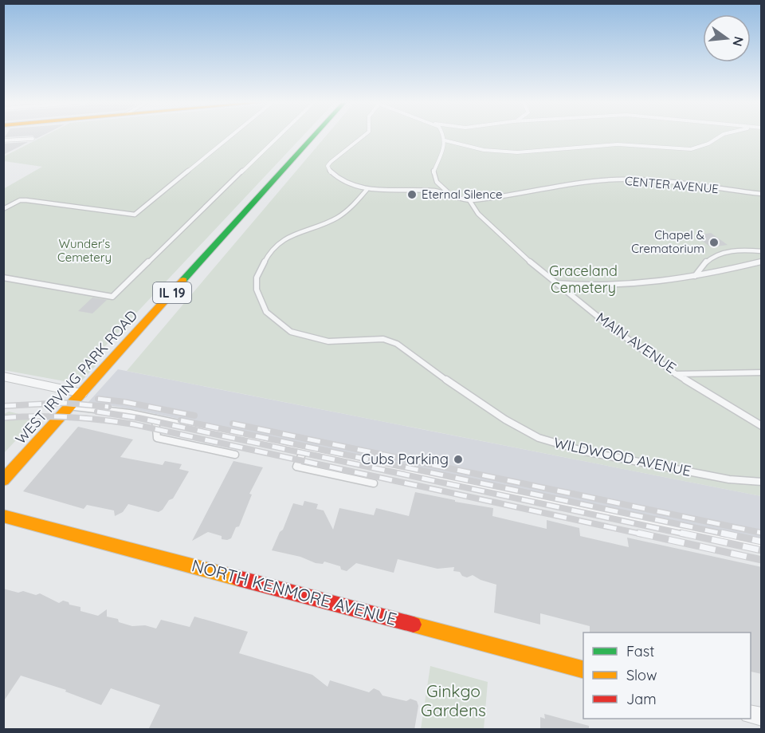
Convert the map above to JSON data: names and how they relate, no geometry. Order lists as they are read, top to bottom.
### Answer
{
  "streets": {
    "main road": ["IL 19", "WEST IRVING PARK ROAD", "NORTH KENMORE AVENUE"],
    "lane": ["CENTER AVENUE", "MAIN AVENUE", "WILDWOOD AVENUE"]
  },
  "crossings": [
    ["CENTER AVENUE", "MAIN AVENUE"]
  ],
  "parks": ["Wunder's Cemetery", "Graceland Cemetery", "Ginkgo Gardens"],
  "places": ["Eternal Silence", "Chapel & Crematorium", "Cubs Parking"],
  "legend": ["Fast", "Slow", "Jam"],
  "north": "right"
}
